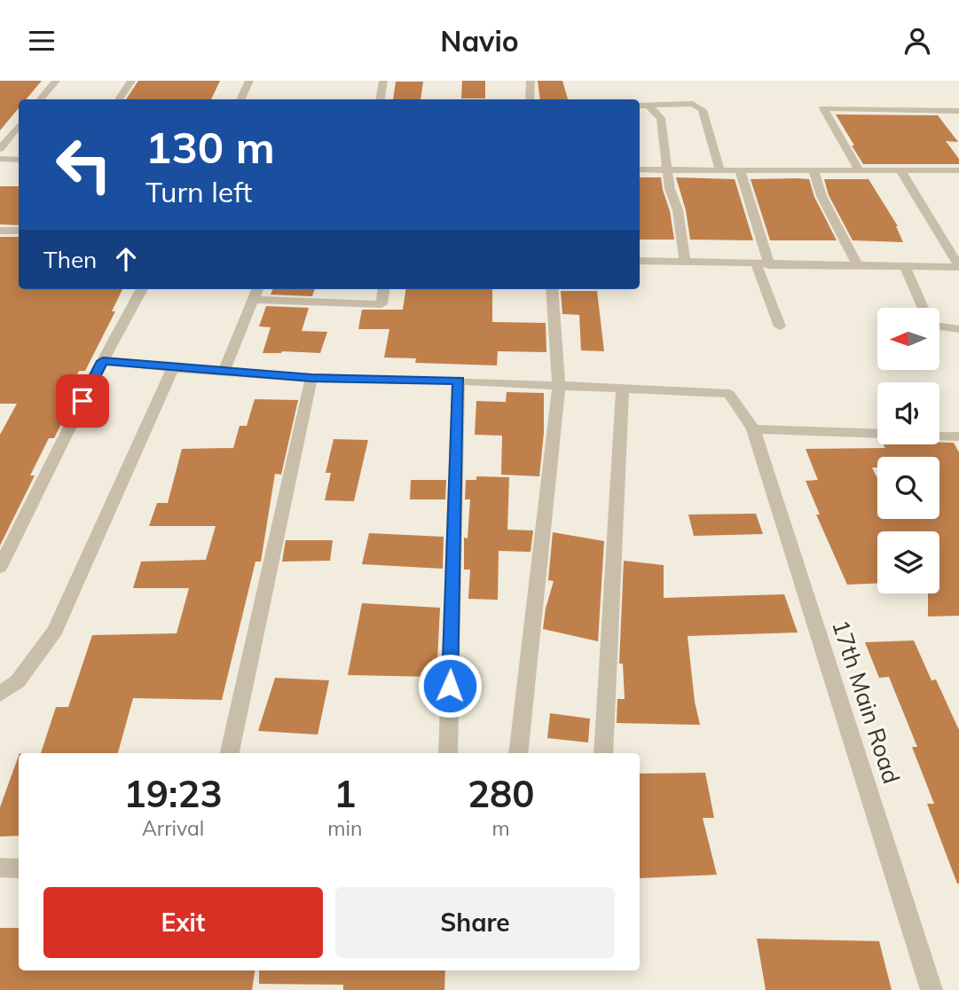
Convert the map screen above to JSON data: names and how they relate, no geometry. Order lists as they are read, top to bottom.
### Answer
{
  "streets": {
    "street": ["17th Main Road"]
  },
  "north": "left",
  "page": {
    "header": "Navio",
    "turn": ["130 m", "Turn left"],
    "then": "Then",
    "eta": [
      "19:23",
      "Arrival",
      "1",
      "min",
      "280",
      "m"
    ],
    "buttons": ["Exit", "Share"]
  }
}
